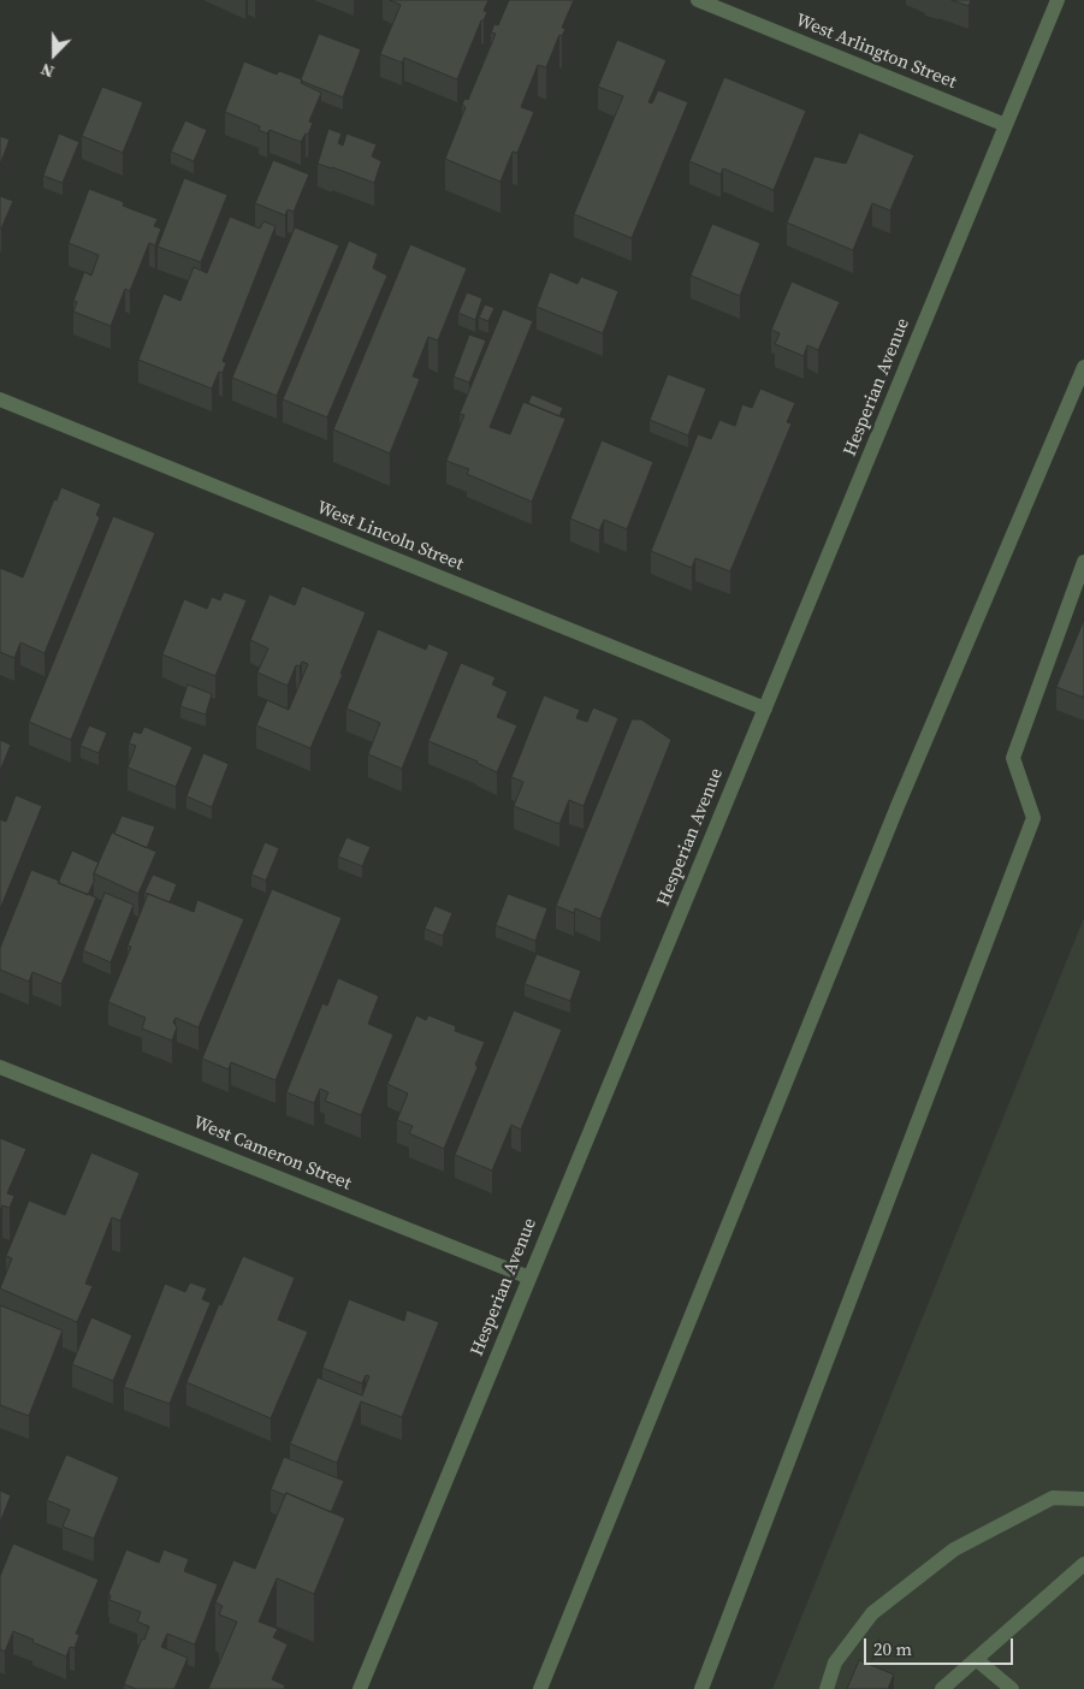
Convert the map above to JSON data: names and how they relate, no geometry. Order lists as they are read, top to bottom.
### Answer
{
  "streets": {
    "street": [
      "West Arlington Street",
      "Hesperian Avenue",
      "West Lincoln Street",
      "West Cameron Street"
    ]
  },
  "crossings": [
    ["West Arlington Street", "Hesperian Avenue"],
    ["Hesperian Avenue", "West Lincoln Street"],
    ["Hesperian Avenue", "West Cameron Street"]
  ],
  "scale_bar": "20 m",
  "north": "bottom"
}
